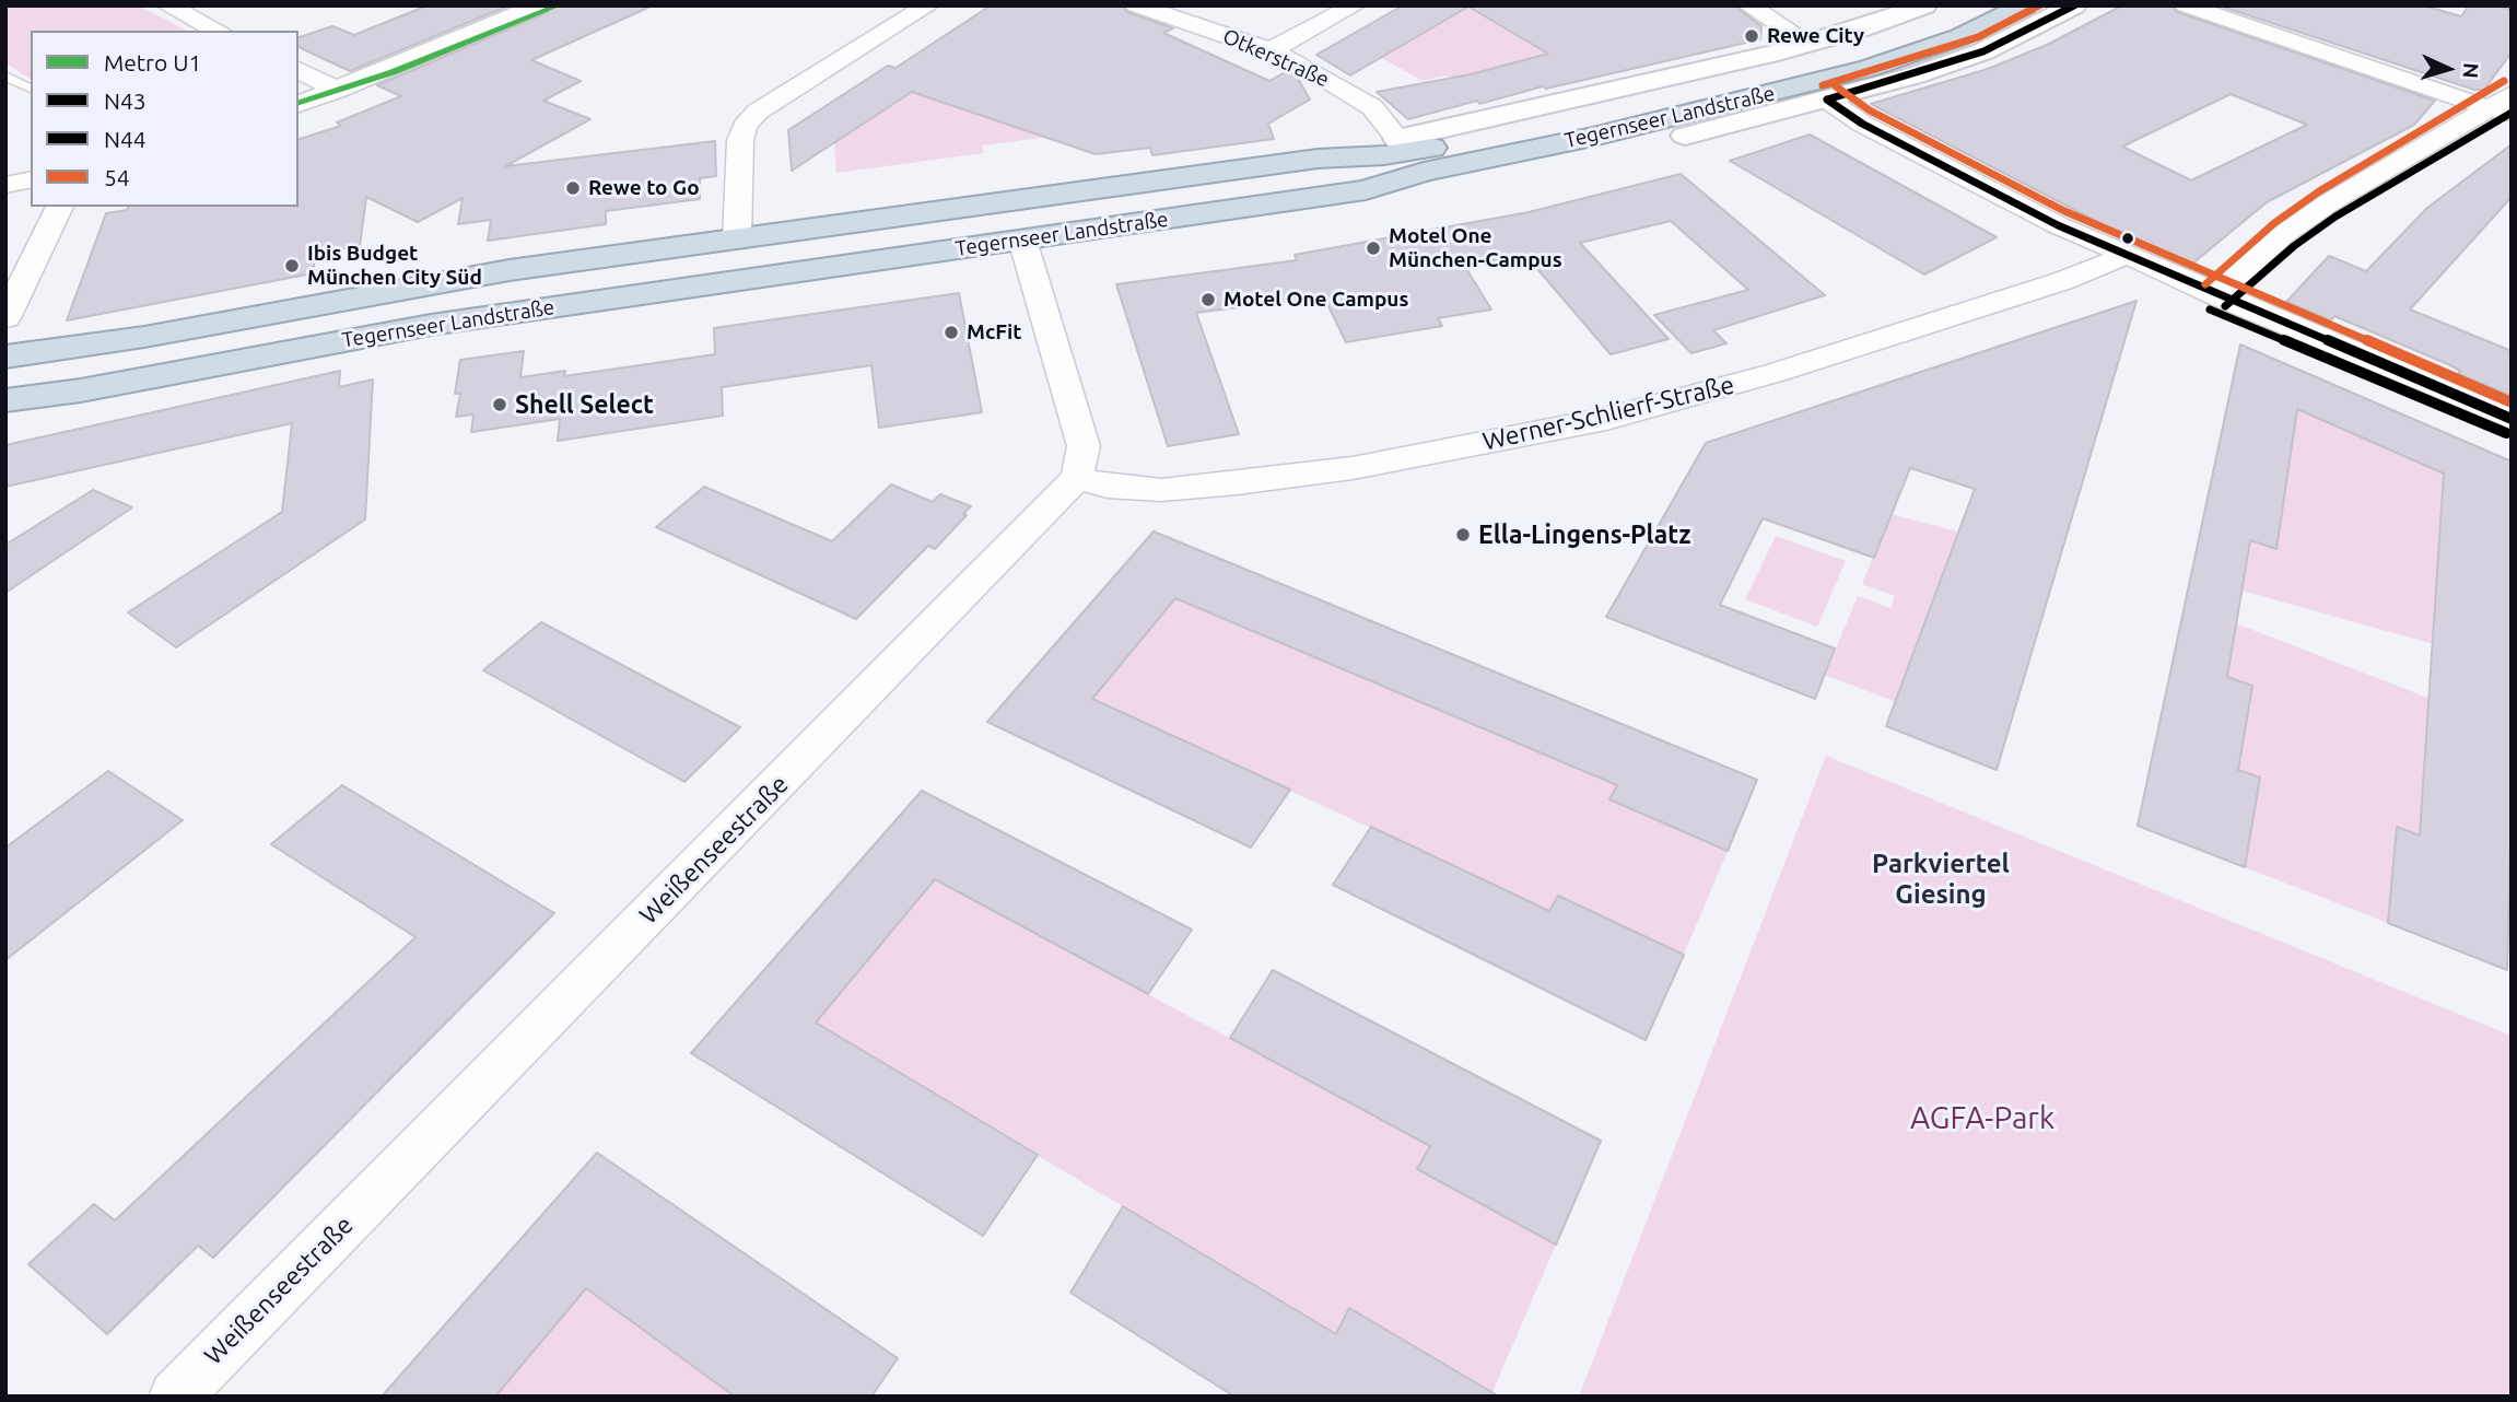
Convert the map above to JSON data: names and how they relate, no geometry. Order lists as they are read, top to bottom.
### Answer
{
  "streets": {
    "highway": ["Tegernseer Landstraße"],
    "street": ["Otkerstraße", "Werner-Schlierf-Straße", "Weißenseestraße"]
  },
  "crossings": [
    ["Otkerstraße", "Tegernseer Landstraße"],
    ["Werner-Schlierf-Straße", "Weißenseestraße"]
  ],
  "districts": ["Parkviertel Giesing"],
  "parks": ["AGFA-Park"],
  "places": [
    "Rewe City",
    "Rewe to Go",
    "Motel One München-Campus",
    "Ibis Budget München City Süd",
    "Motel One Campus",
    "McFit",
    "Shell Select",
    "Ella-Lingens-Platz"
  ],
  "lines": [
    "metro line U1",
    "transit line N43",
    "transit line 54",
    "transit line N44"
  ],
  "legend": [
    "Metro U1",
    "N43",
    "N44",
    "54"
  ],
  "north": "right"
}
